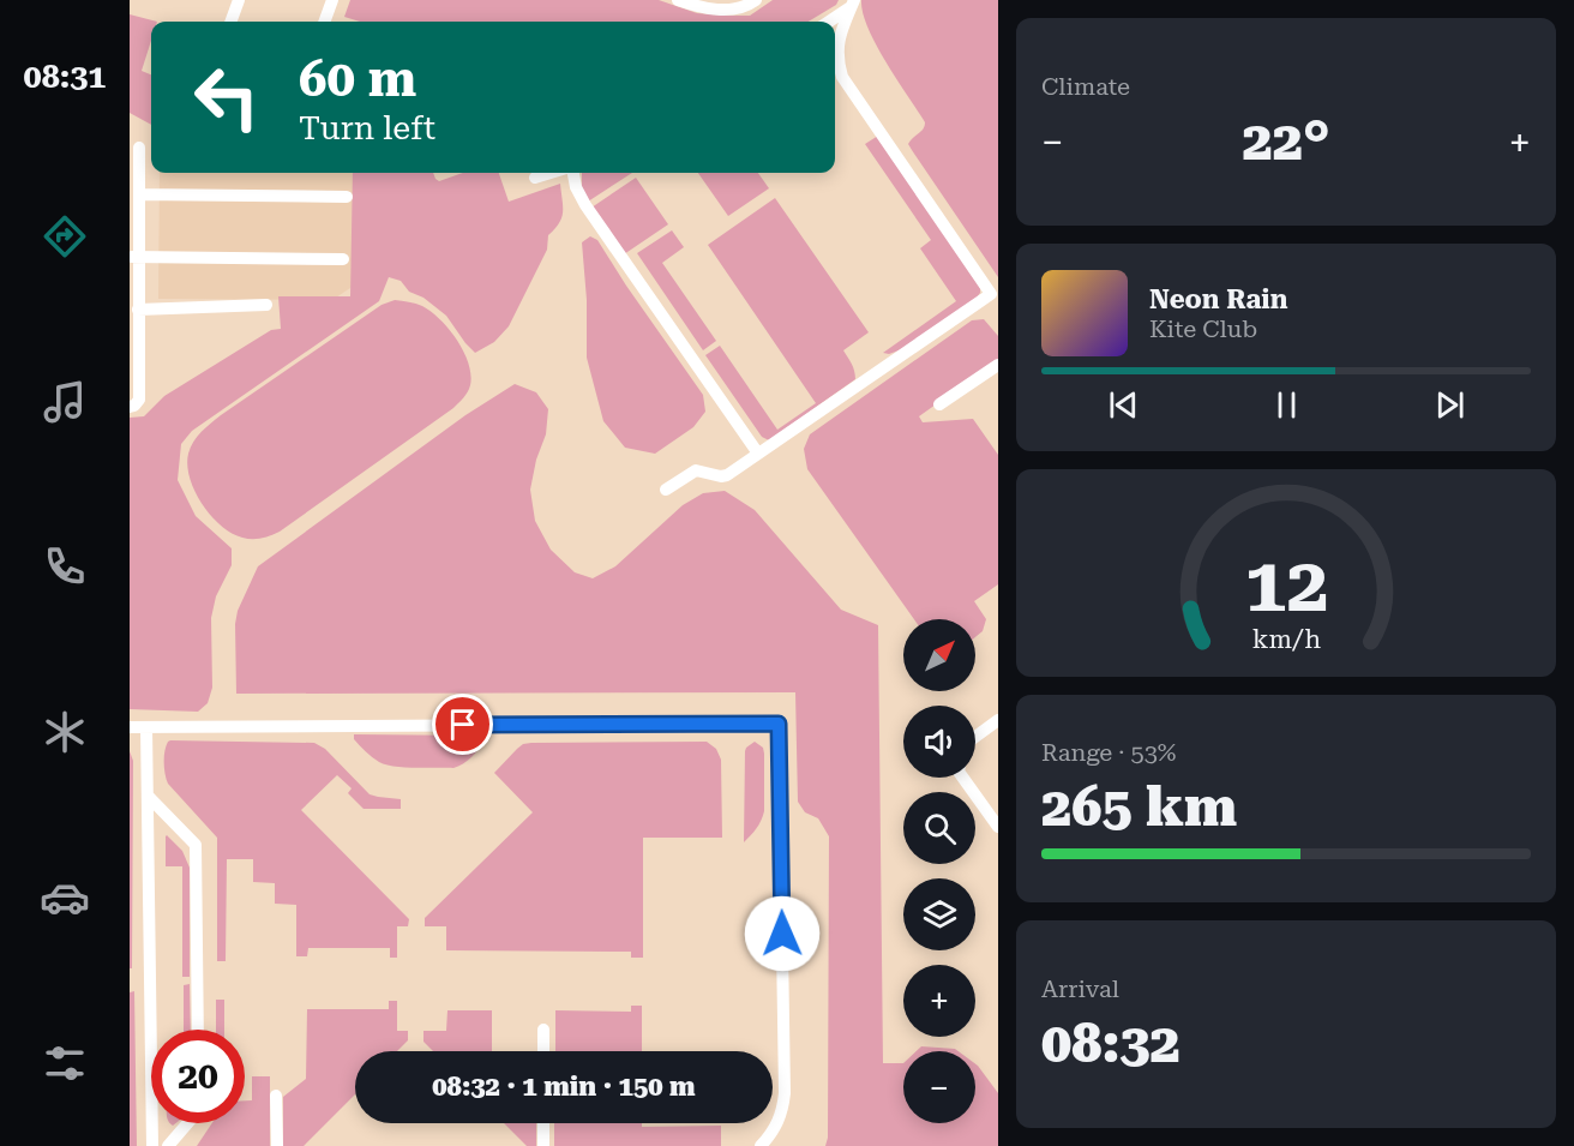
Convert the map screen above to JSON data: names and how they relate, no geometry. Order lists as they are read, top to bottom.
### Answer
{
  "north": "top right",
  "page": {
    "tabs": "08:31",
    "tile": [
      "Climate",
      ["Range · 53%", "265 km"],
      ["Arrival", "08:32"]
    ],
    "turn": ["60 m", "Turn left"],
    "heat": ["−", "22°", "+"],
    "song": ["Neon Rain", "Kite Club"],
    "map_buttons": ["+", "−"],
    "limit": "20",
    "trip": "08:32 · 1 min · 150 m",
    "gauge": ["12", "km/h"]
  }
}
